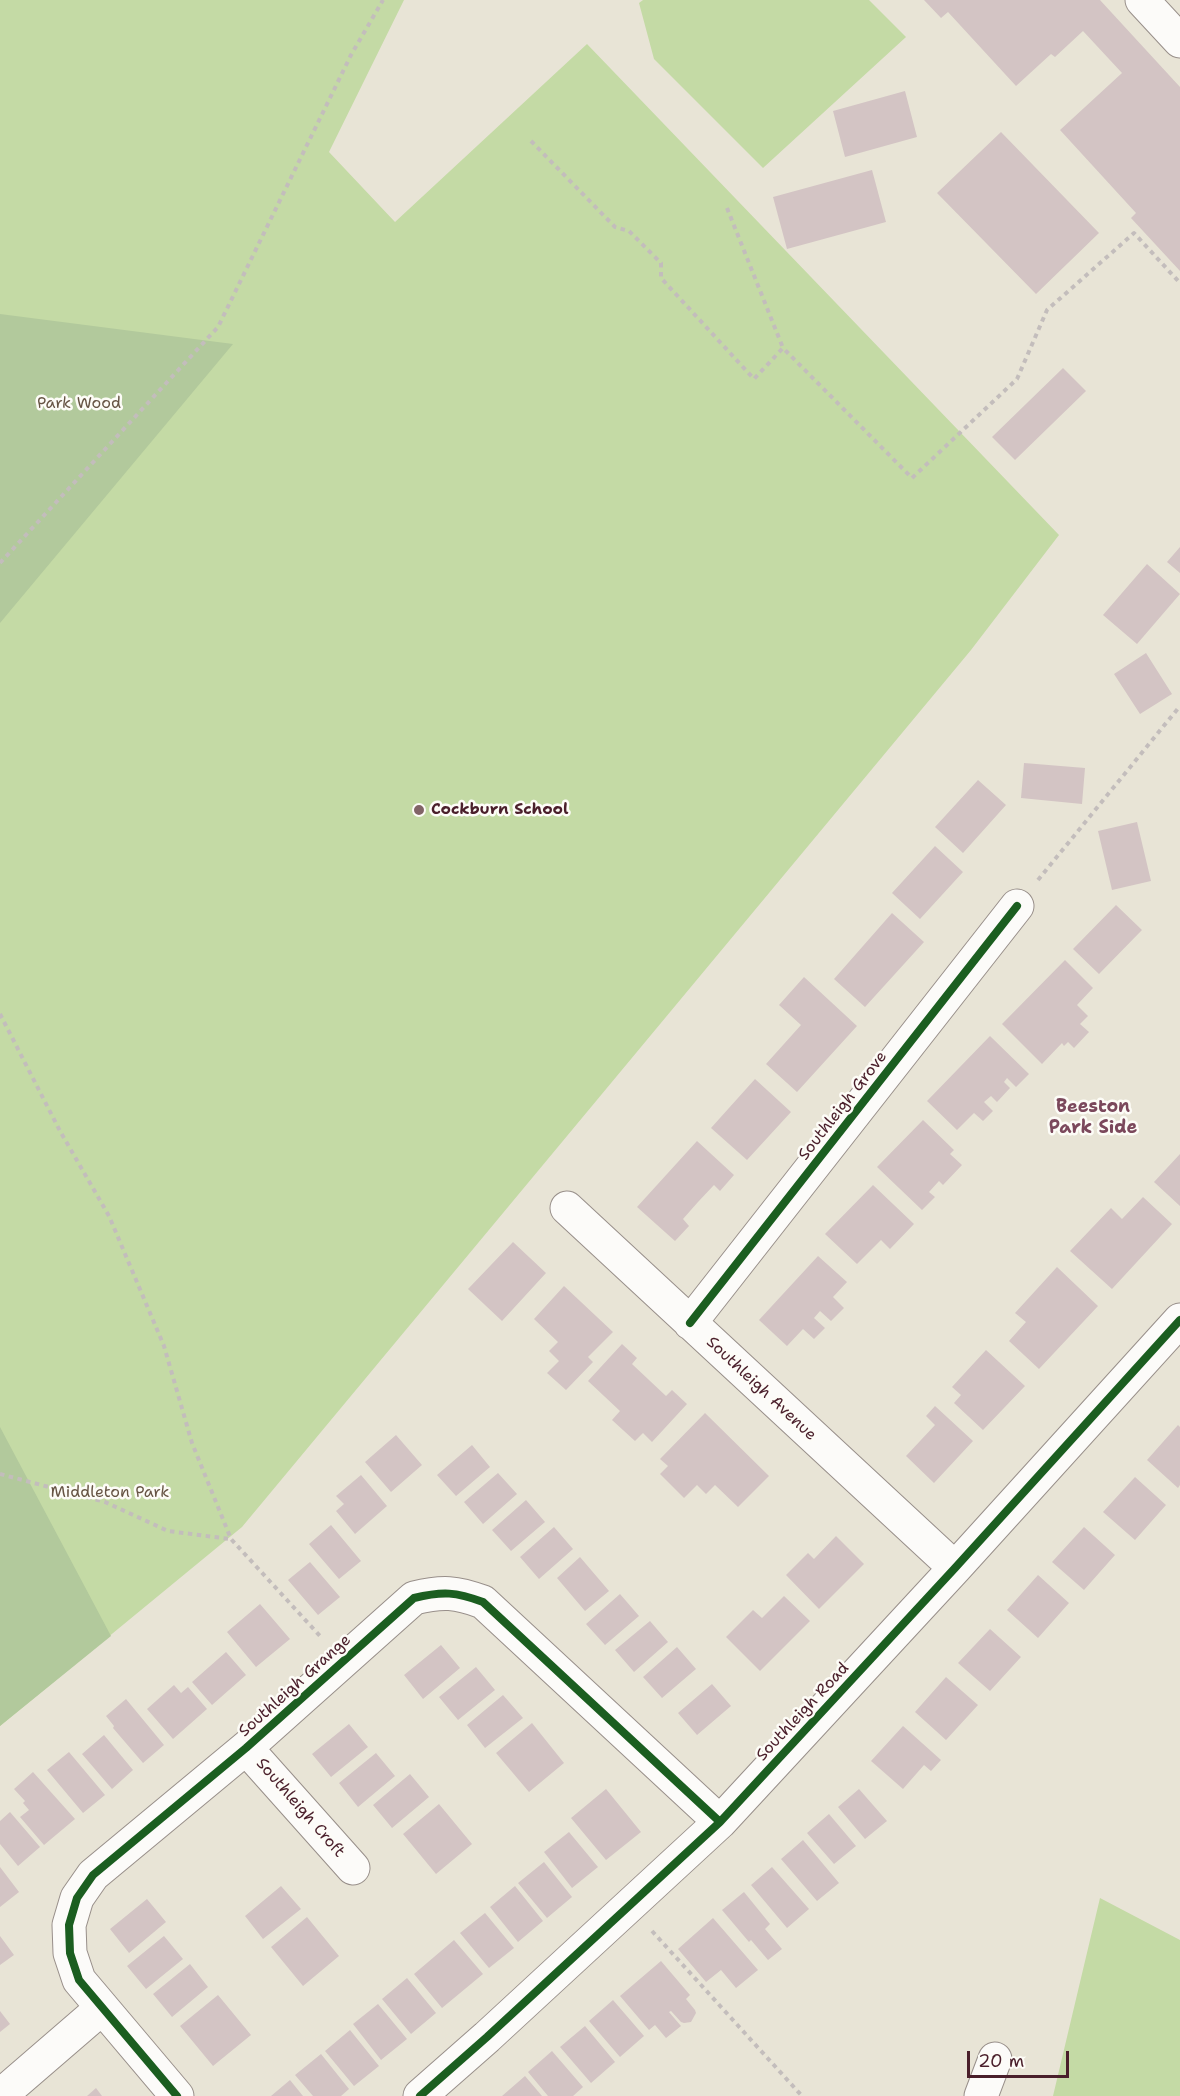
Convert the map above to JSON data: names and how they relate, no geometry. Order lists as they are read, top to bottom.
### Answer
{
  "streets": {
    "street": [
      "Southleigh Grove",
      "Southleigh Avenue",
      "Southleigh Grange",
      "Southleigh Road",
      "Southleigh Croft"
    ]
  },
  "crossings": [
    ["Southleigh Grove", "Southleigh Avenue"],
    ["Southleigh Avenue", "Southleigh Road"],
    ["Southleigh Grange", "Southleigh Road"],
    ["Southleigh Grange", "Southleigh Croft"]
  ],
  "districts": ["Beeston Park Side"],
  "parks": ["Park Wood", "Middleton Park"],
  "places": ["Cockburn School"],
  "scale_bar": "20 m"
}
